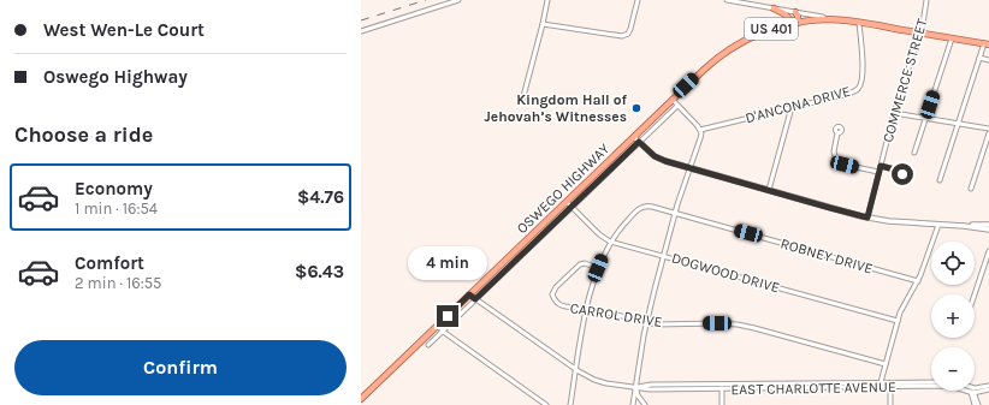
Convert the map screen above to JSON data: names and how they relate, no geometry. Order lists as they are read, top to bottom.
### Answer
{
  "streets": {
    "main road": ["US 401", "OSWEGO HIGHWAY"],
    "street": [
      "COMMERCE STREET",
      "D'ANCONA DRIVE",
      "ROBNEY DRIVE",
      "DOGWOOD DRIVE",
      "CARROL DRIVE",
      "EAST CHARLOTTE AVENUE"
    ]
  },
  "crossings": [
    ["US 401", "COMMERCE STREET"],
    ["US 401", "D'ANCONA DRIVE"],
    ["US 401", "OSWEGO HIGHWAY"],
    ["OSWEGO HIGHWAY", "DOGWOOD DRIVE"],
    ["OSWEGO HIGHWAY", "EAST CHARLOTTE AVENUE"],
    ["ROBNEY DRIVE", "DOGWOOD DRIVE"]
  ],
  "places": ["Kingdom Hall of Jehovah’s Witnesses"],
  "page": {
    "banner": ["West Wen-Le Court", "Oswego Highway"],
    "heading": "Choose a ride",
    "list": [
      {
        "name": "Economy",
        "note": "1 min · 16:54",
        "value": "$4.76"
      },
      {
        "name": "Comfort",
        "note": "2 min · 16:55",
        "value": "$6.43"
      }
    ],
    "map_buttons": ["+", "−"],
    "bubble": "4 min",
    "buttons": "Confirm"
  }
}
